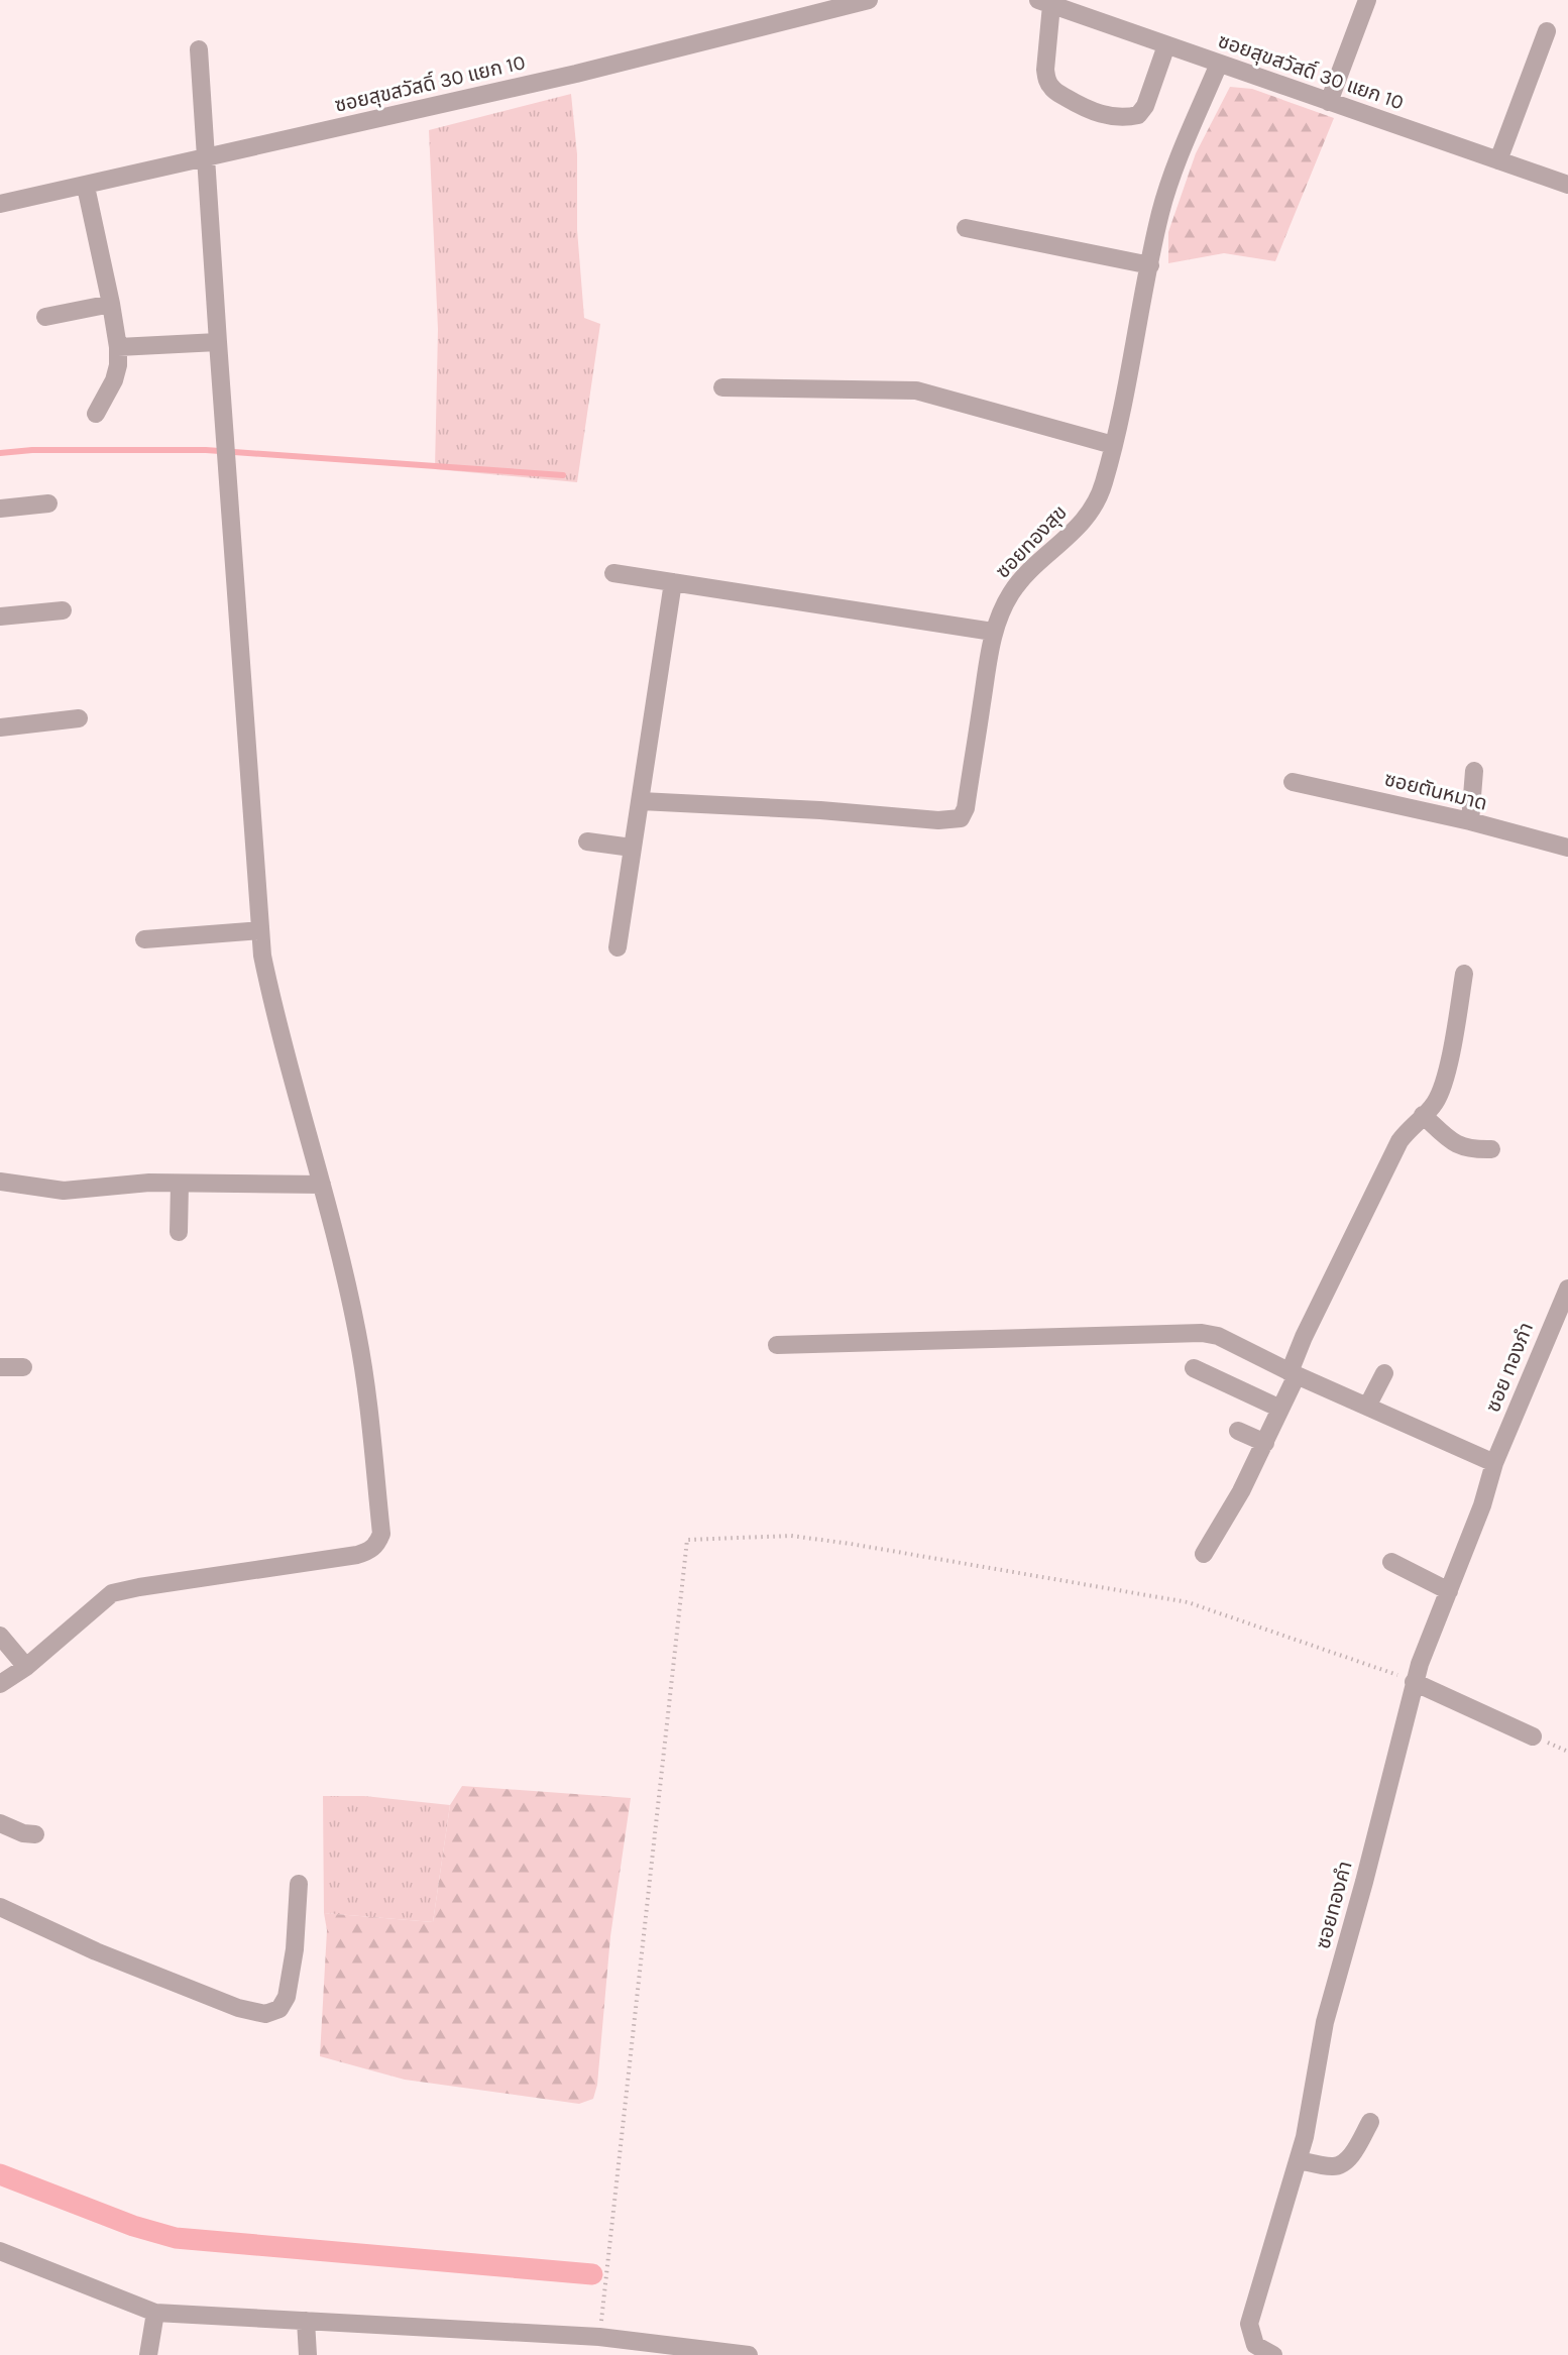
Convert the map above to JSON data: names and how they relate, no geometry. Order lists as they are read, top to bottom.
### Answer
{
  "streets": {
    "street": [
      "ซอยสุขสวัสดิ์ 30 แยก 10",
      "ซอยทองสุข",
      "ซอยตันหมาด",
      "ซอย ทองภํา",
      "ซอยทองคำ"
    ]
  },
  "crossings": [
    ["ซอยสุขสวัสดิ์ 30 แยก 10", "ซอยทองสุข"],
    ["ซอย ทองภํา", "ซอยทองคำ"]
  ]
}
